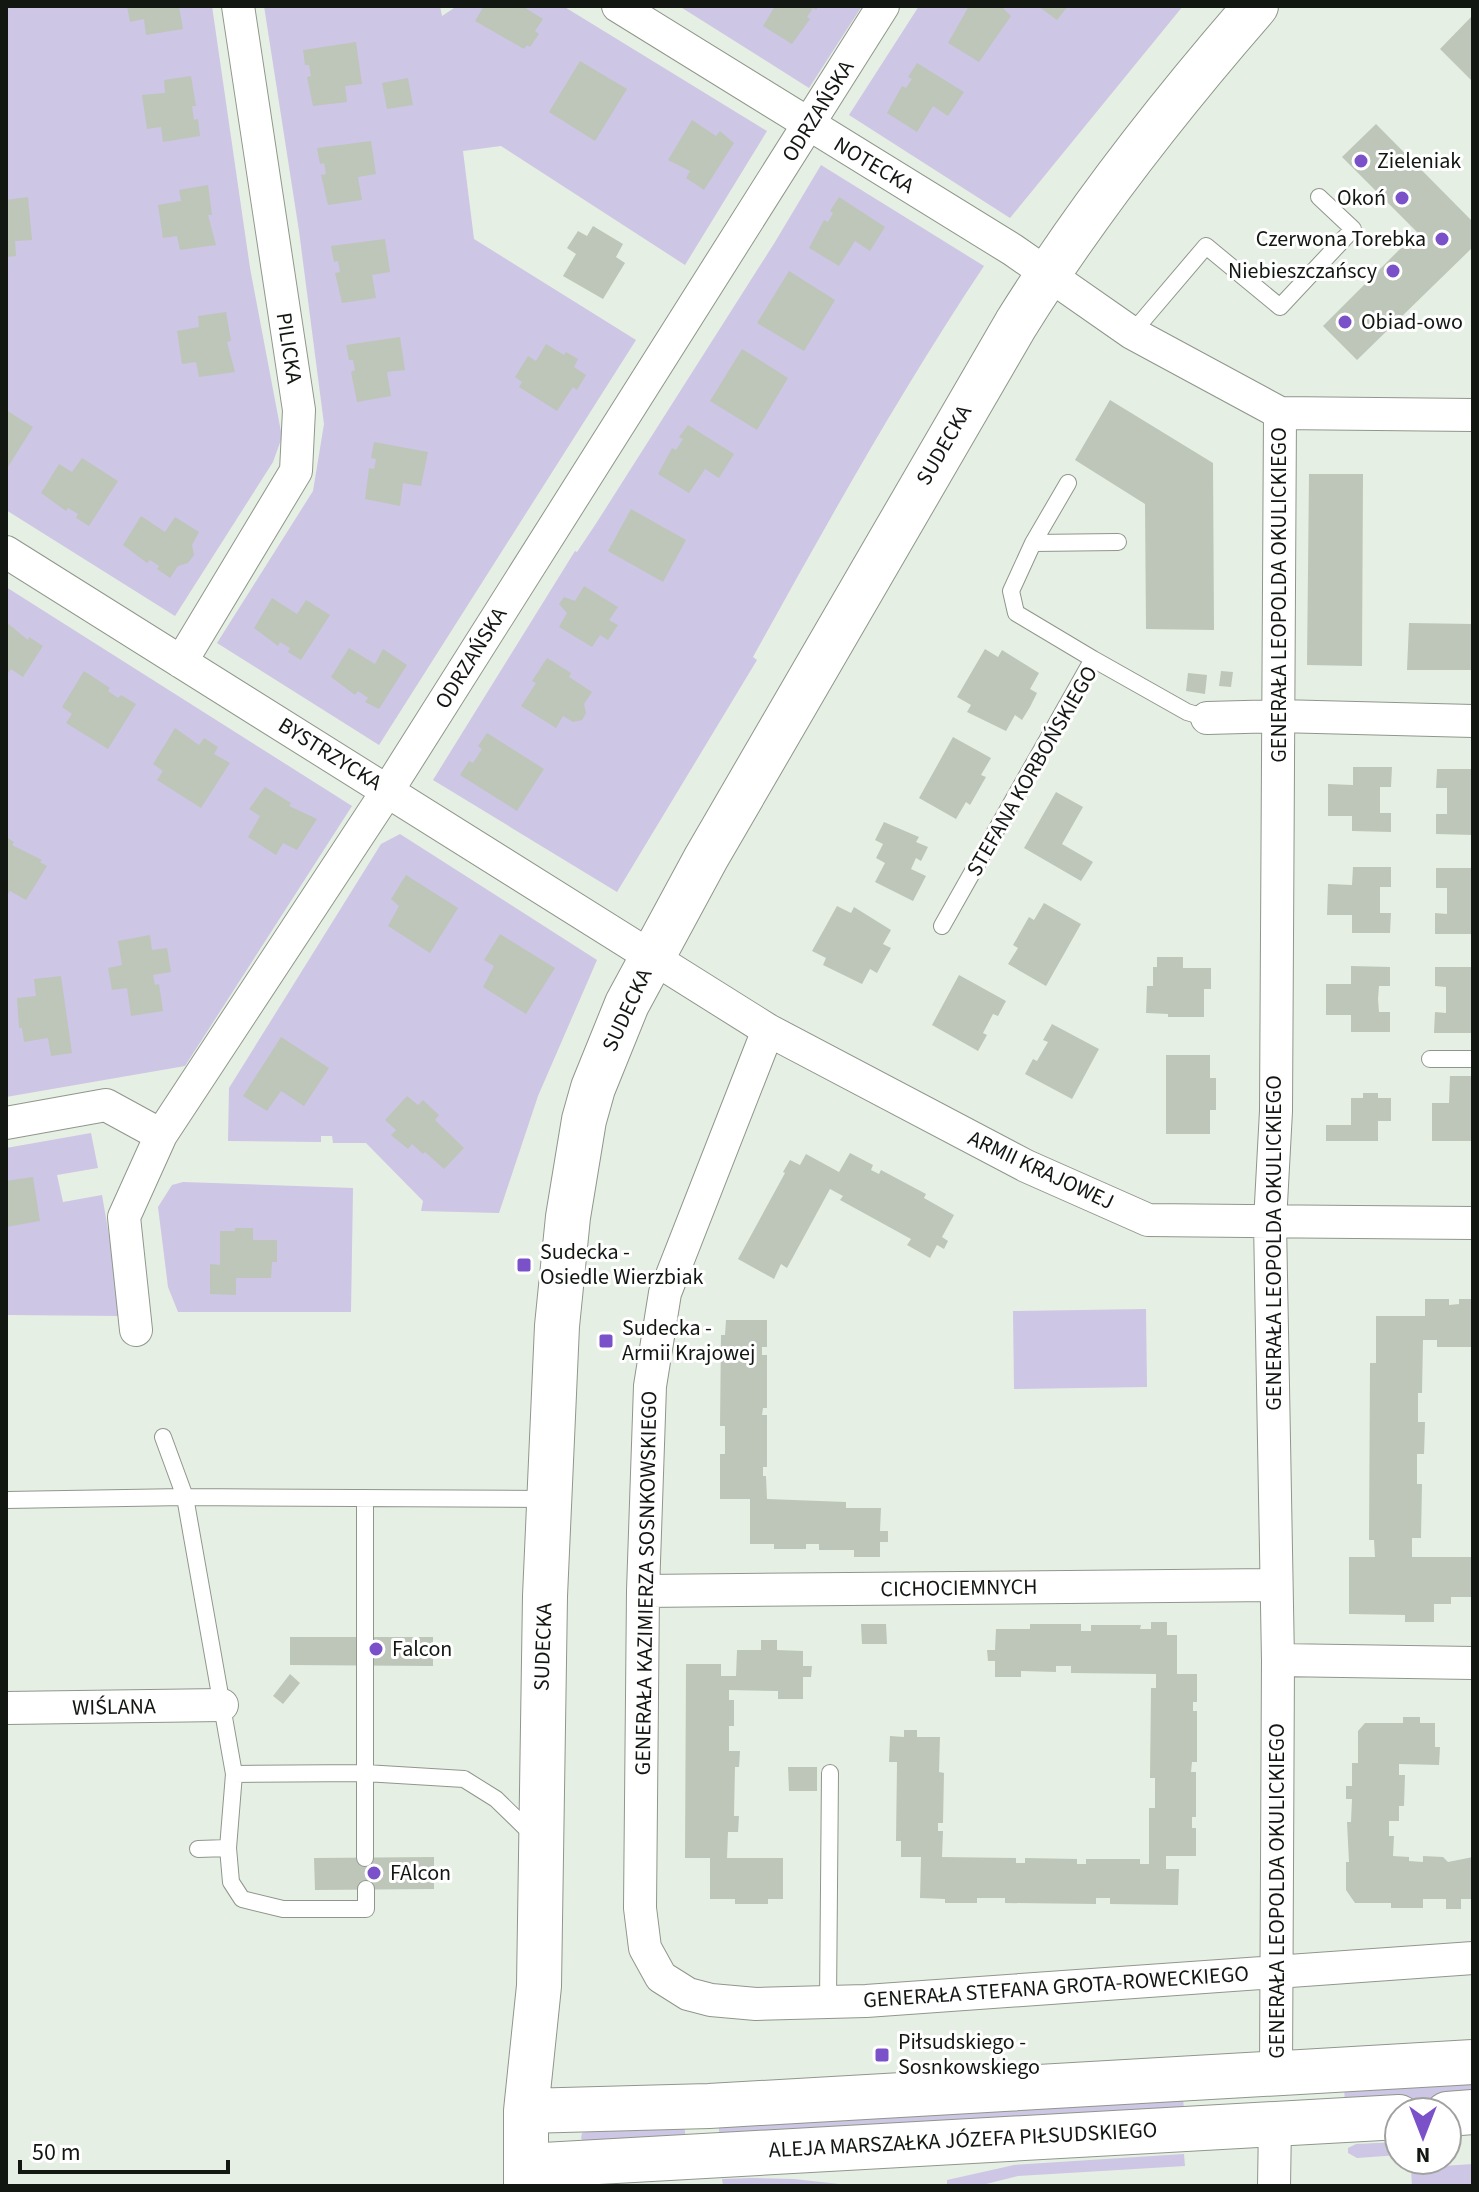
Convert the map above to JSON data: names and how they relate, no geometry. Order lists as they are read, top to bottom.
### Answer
{
  "streets": {
    "street": [
      "ODRZAŃSKA",
      "NOTECKA",
      "PILICKA",
      "SUDECKA",
      "GENERAŁA LEOPOLDA OKULICKIEGO",
      "BYSTRZYCKA",
      "STEFANA KORBOŃSKIEGO",
      "ARMII KRAJOWEJ",
      "GENERAŁA KAZIMIERZA SOSNKOWSKIEGO",
      "CICHOCIEMNYCH",
      "WIŚLANA",
      "GENERAŁA STEFANA GROTA-ROWECKIEGO",
      "ALEJA MARSZAŁKA JÓZEFA PIŁSUDSKIEGO"
    ]
  },
  "crossings": [
    ["ODRZAŃSKA", "NOTECKA"],
    ["ODRZAŃSKA", "BYSTRZYCKA"],
    ["NOTECKA", "SUDECKA"],
    ["NOTECKA", "GENERAŁA LEOPOLDA OKULICKIEGO"],
    ["PILICKA", "BYSTRZYCKA"],
    ["SUDECKA", "BYSTRZYCKA"],
    ["SUDECKA", "ARMII KRAJOWEJ"],
    ["SUDECKA", "ALEJA MARSZAŁKA JÓZEFA PIŁSUDSKIEGO"],
    ["GENERAŁA LEOPOLDA OKULICKIEGO", "STEFANA KORBOŃSKIEGO"],
    ["GENERAŁA LEOPOLDA OKULICKIEGO", "ARMII KRAJOWEJ"],
    ["GENERAŁA LEOPOLDA OKULICKIEGO", "CICHOCIEMNYCH"],
    ["GENERAŁA LEOPOLDA OKULICKIEGO", "GENERAŁA STEFANA GROTA-ROWECKIEGO"],
    ["BYSTRZYCKA", "ARMII KRAJOWEJ"],
    ["ARMII KRAJOWEJ", "GENERAŁA KAZIMIERZA SOSNKOWSKIEGO"],
    ["GENERAŁA KAZIMIERZA SOSNKOWSKIEGO", "CICHOCIEMNYCH"],
    ["GENERAŁA KAZIMIERZA SOSNKOWSKIEGO", "GENERAŁA STEFANA GROTA-ROWECKIEGO"]
  ],
  "places": {
    "other": [
      "Zieleniak",
      "Okoń",
      "Czerwona Torebka",
      "Niebieszczańscy",
      "Obiad-owo",
      "Falcon",
      "FAlcon"
    ],
    "transit": ["Sudecka - Osiedle Wierzbiak", "Sudecka - Armii Krajowej", "Piłsudskiego - Sosnkowskiego"]
  },
  "scale_bar": "50 m",
  "north": "bottom"
}
